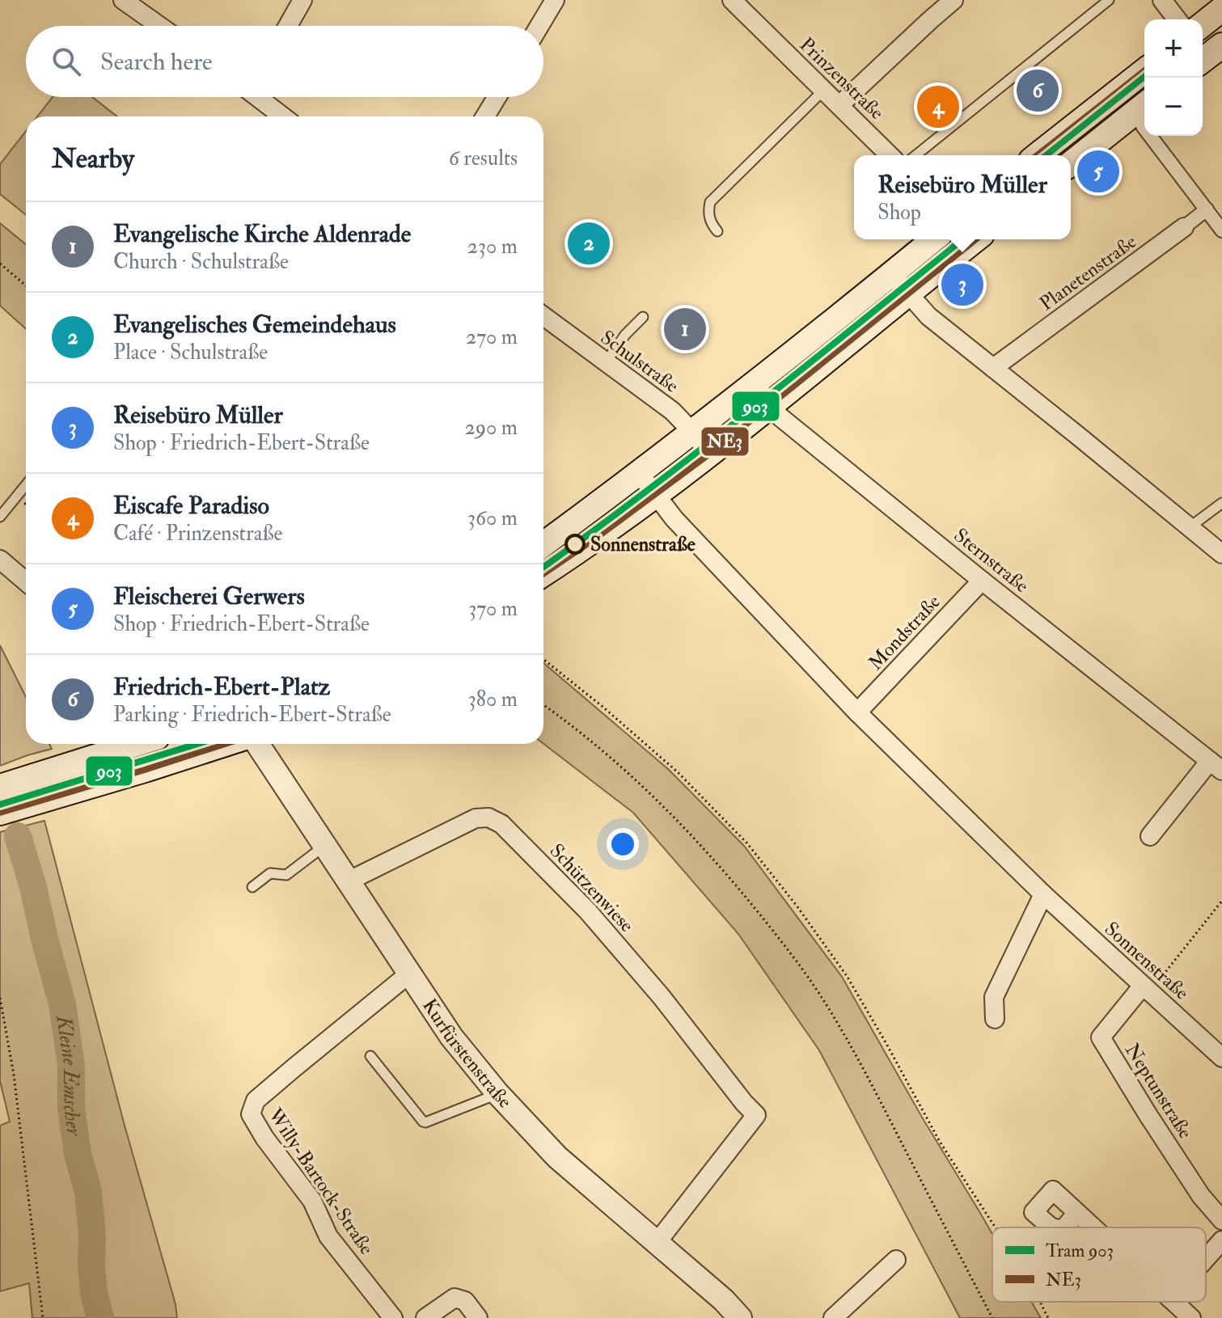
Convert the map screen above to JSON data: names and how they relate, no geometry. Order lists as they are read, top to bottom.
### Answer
{
  "streets": {
    "street": [
      "Prinzenstraße",
      "Planetenstraße",
      "Schulstraße",
      "Sternstraße",
      "Mondstraße",
      "Schützenwiese",
      "Sonnenstraße",
      "Kurfürstenstraße",
      "Neptunstraße",
      "Willy-Bartock-Straße"
    ]
  },
  "crossings": [
    ["Sternstraße", "Mondstraße"],
    ["Mondstraße", "Sonnenstraße"],
    ["Schützenwiese", "Kurfürstenstraße"],
    ["Sonnenstraße", "Neptunstraße"],
    ["Kurfürstenstraße", "Willy-Bartock-Straße"]
  ],
  "water": ["Kleine Emscher"],
  "places": ["Sonnenstraße"],
  "lines": ["transit line NE3", "tram line 903"],
  "legend": ["Tram 903", "NE3"],
  "page": {
    "map_buttons": ["+", "−"],
    "search": "Search here",
    "pins": [
      "6",
      "4",
      "5",
      "2",
      "3",
      "1"
    ],
    "heading": ["Nearby", "6 results"],
    "popup": ["Reisebüro Müller", "Shop"],
    "list": [
      {
        "mark": "1",
        "name": "Evangelische Kirche Aldenrade",
        "note": "Church · Schulstraße",
        "value": "230 m"
      },
      {
        "mark": "2",
        "name": "Evangelisches Gemeindehaus",
        "note": "Place · Schulstraße",
        "value": "270 m"
      },
      {
        "mark": "3",
        "name": "Reisebüro Müller",
        "note": "Shop · Friedrich-Ebert-Straße",
        "value": "290 m"
      },
      {
        "mark": "4",
        "name": "Eiscafe Paradiso",
        "note": "Café · Prinzenstraße",
        "value": "360 m"
      },
      {
        "mark": "5",
        "name": "Fleischerei Gerwers",
        "note": "Shop · Friedrich-Ebert-Straße",
        "value": "370 m"
      },
      {
        "mark": "6",
        "name": "Friedrich-Ebert-Platz",
        "note": "Parking · Friedrich-Ebert-Straße",
        "value": "380 m"
      }
    ]
  }
}
